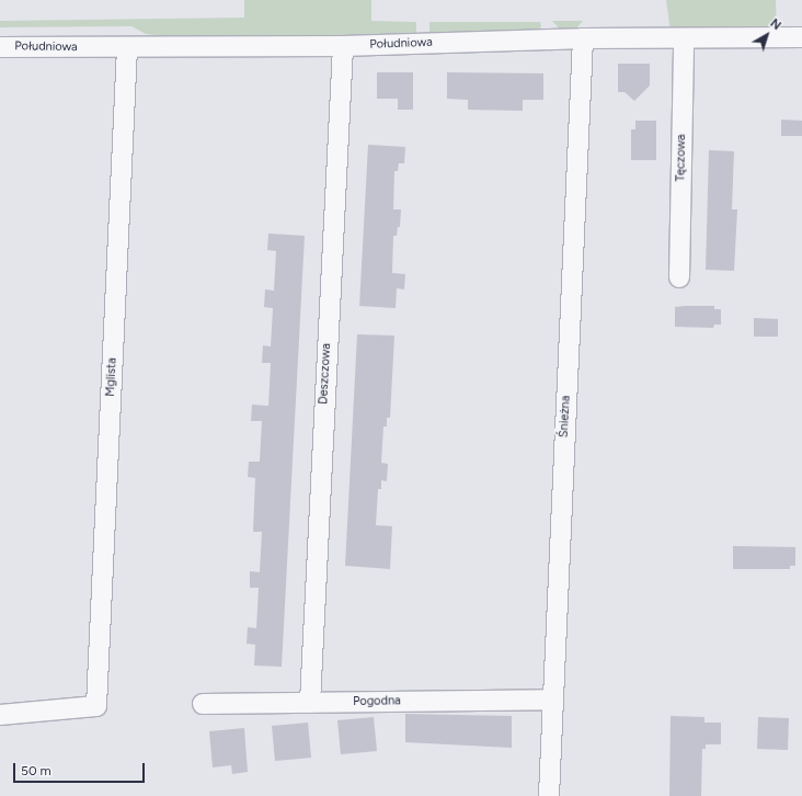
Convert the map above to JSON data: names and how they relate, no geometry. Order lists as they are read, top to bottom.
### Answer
{
  "streets": {
    "street": [
      "Południowa",
      "Tęczowa",
      "Deszczowa",
      "Mglista",
      "Śnieżna",
      "Pogodna"
    ]
  },
  "crossings": [
    ["Południowa", "Tęczowa"],
    ["Południowa", "Deszczowa"],
    ["Południowa", "Mglista"],
    ["Południowa", "Śnieżna"],
    ["Deszczowa", "Pogodna"],
    ["Śnieżna", "Pogodna"]
  ],
  "scale_bar": "50 m",
  "north": "top right"
}
